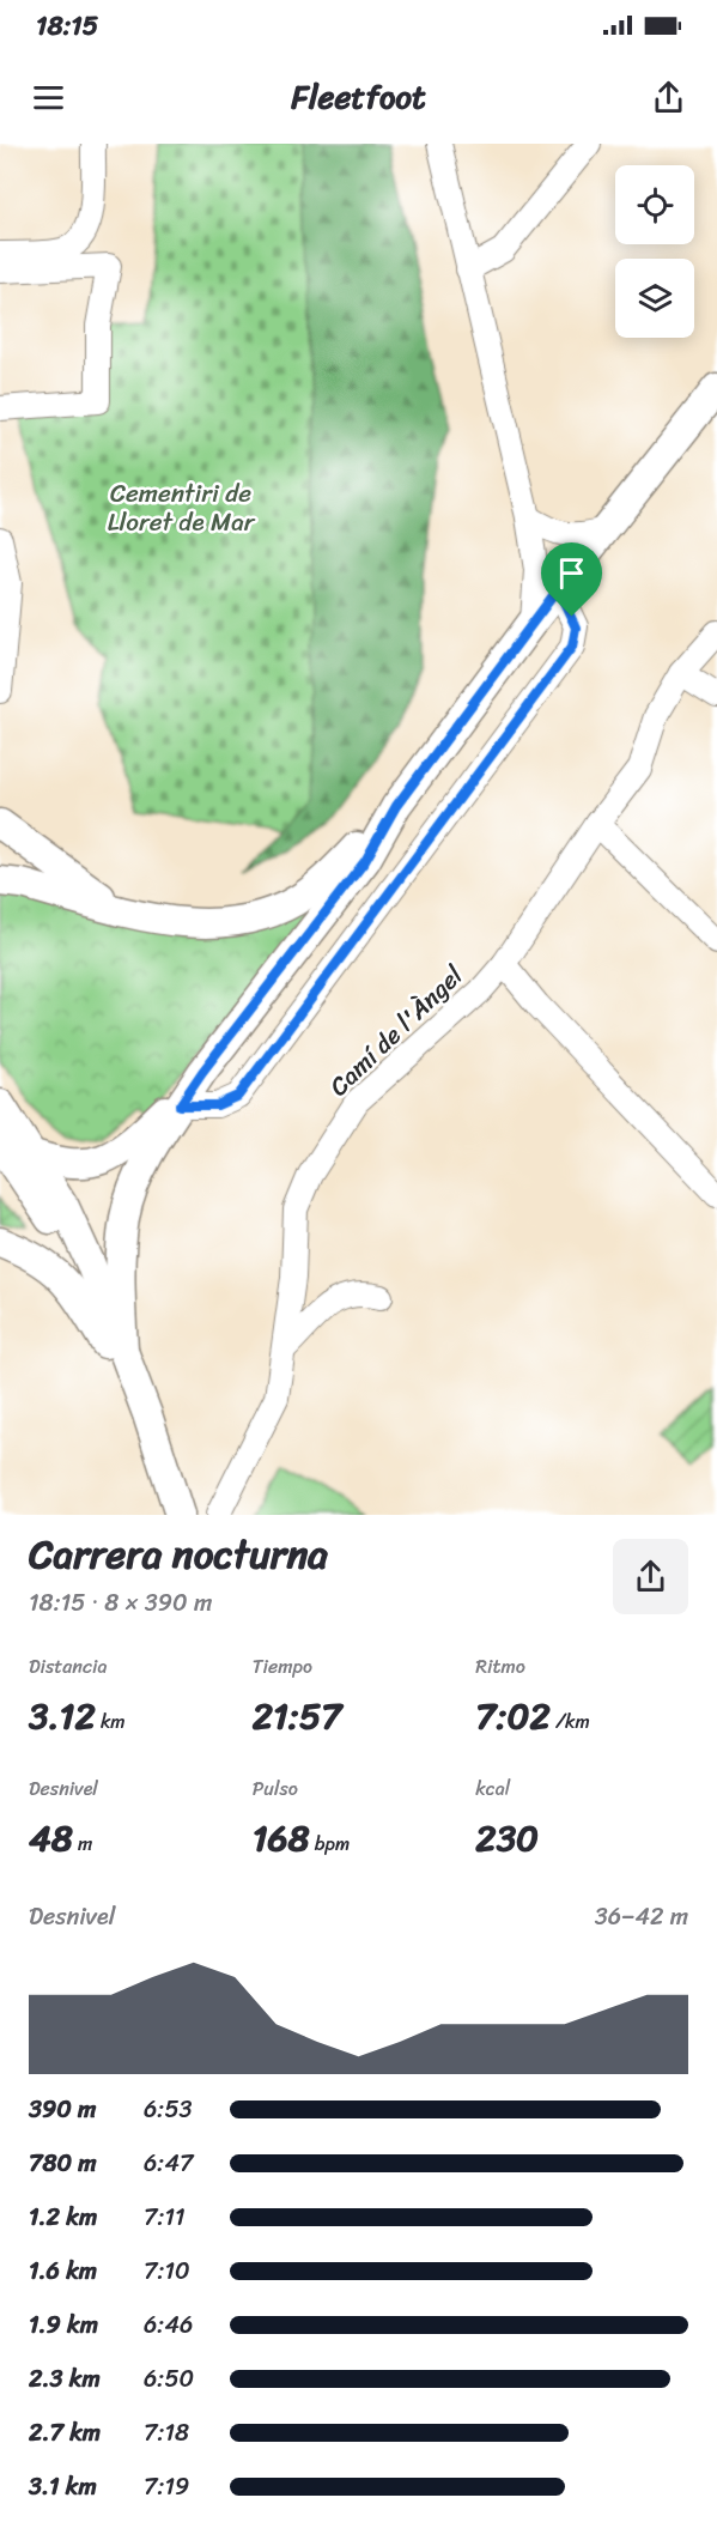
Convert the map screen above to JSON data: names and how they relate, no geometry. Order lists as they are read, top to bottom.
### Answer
{
  "streets": {
    "street": ["Camí de l'Àngel"]
  },
  "parks": ["Cementiri de Lloret de Mar"],
  "page": {
    "status": "18:15",
    "header": "Fleetfoot",
    "heading": ["Carrera nocturna", "18:15 · 8 × 390 m"],
    "stats": [
      ["Distancia", "3.12 km"],
      ["Tiempo", "21:57"],
      ["Ritmo", "7:02 /km"],
      ["Desnivel", "48 m"],
      ["Pulso", "168 bpm"],
      ["kcal", "230"]
    ],
    "chart": ["Desnivel", "36–42 m"],
    "list": [
      {
        "name": "390 m",
        "note": "6:53"
      },
      {
        "name": "780 m",
        "note": "6:47"
      },
      {
        "name": "1.2 km",
        "note": "7:11"
      },
      {
        "name": "1.6 km",
        "note": "7:10"
      },
      {
        "name": "1.9 km",
        "note": "6:46"
      },
      {
        "name": "2.3 km",
        "note": "6:50"
      },
      {
        "name": "2.7 km",
        "note": "7:18"
      },
      {
        "name": "3.1 km",
        "note": "7:19"
      }
    ]
  }
}
